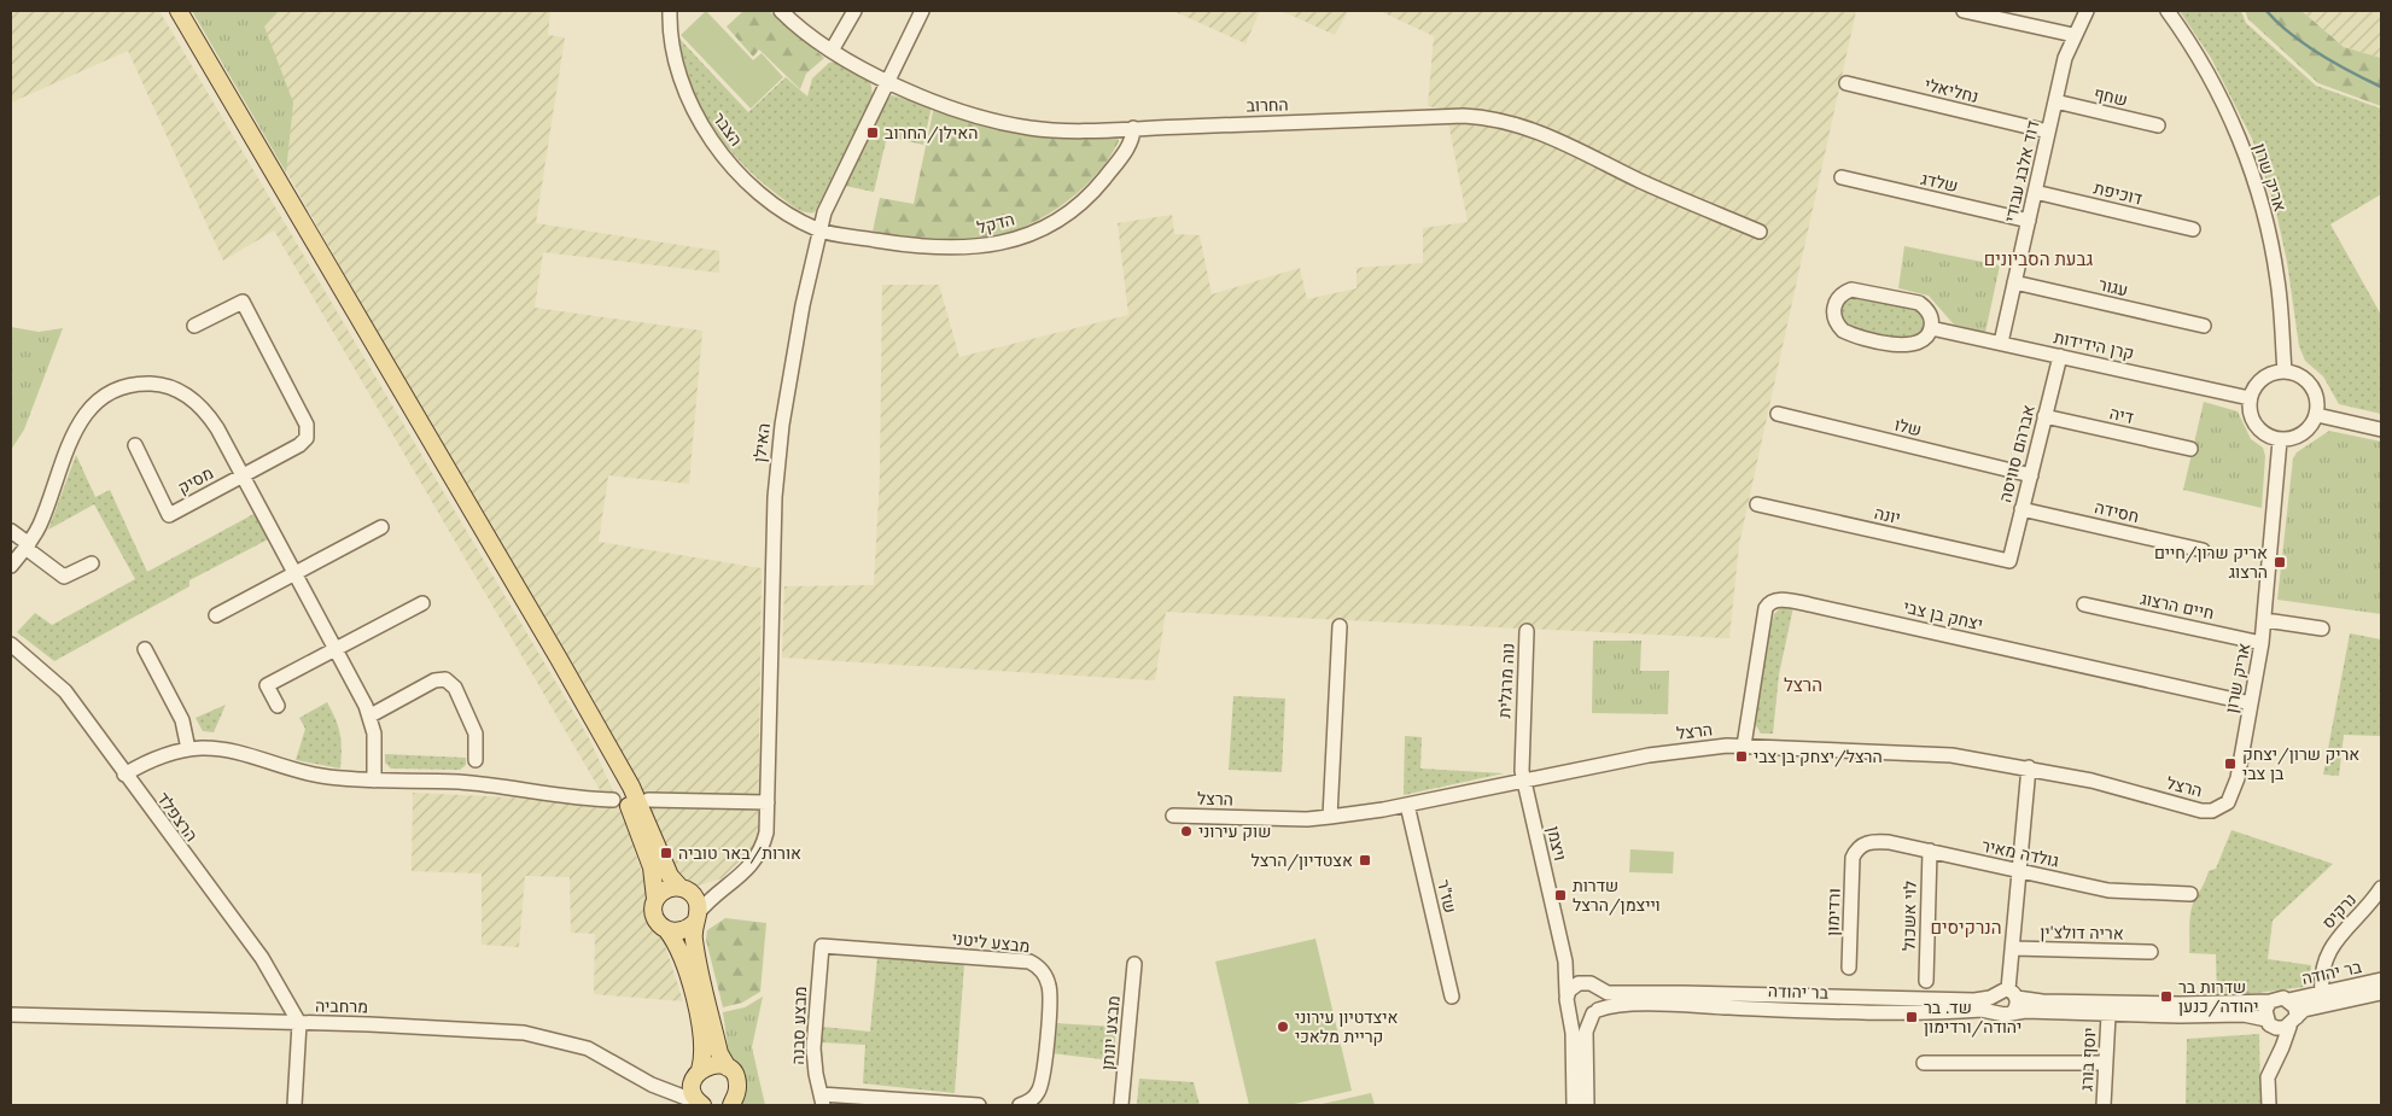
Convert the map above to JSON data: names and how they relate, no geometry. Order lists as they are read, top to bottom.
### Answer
{
  "streets": {
    "street": [
      "נחליאלי",
      "שחף",
      "החרוב",
      "הצבר",
      "דוד אלבג עבודי",
      "אריק שרון",
      "שלדג",
      "דוכיפת",
      "הדקל",
      "עגור",
      "קרן הידידות",
      "דיה",
      "שלו",
      "האילן",
      "אברהם סוויסה",
      "מסיק",
      "חסידה",
      "יונה",
      "חיים הרצוג",
      "יצחק בן צבי",
      "נוה מרגלית",
      "הרצל",
      "הרצפלד",
      "ויצמן",
      "גולדה מאיר",
      "שז\"ר",
      "נרקיס",
      "ורדימון",
      "לוי אשכול",
      "אריה דולצ'ין",
      "מבצע ליטני",
      "בר יהודה",
      "מרחביה",
      "מבצע סבנה",
      "מבצע יונתן",
      "יוסף בורג"
    ]
  },
  "crossings": [
    ["נחליאלי", "דוד אלבג עבודי"],
    ["שחף", "דוד אלבג עבודי"],
    ["החרוב", "הדקל"],
    ["החרוב", "האילן"],
    ["הצבר", "הדקל"],
    ["הצבר", "האילן"],
    ["דוד אלבג עבודי", "שלדג"],
    ["דוד אלבג עבודי", "דוכיפת"],
    ["דוד אלבג עבודי", "עגור"],
    ["דוד אלבג עבודי", "קרן הידידות"],
    ["אריק שרון", "קרן הידידות"],
    ["אריק שרון", "חיים הרצוג"],
    ["אריק שרון", "יצחק בן צבי"],
    ["אריק שרון", "הרצל"],
    ["הדקל", "האילן"],
    ["קרן הידידות", "אברהם סוויסה"],
    ["דיה", "אברהם סוויסה"],
    ["שלו", "אברהם סוויסה"],
    ["אברהם סוויסה", "חסידה"],
    ["אברהם סוויסה", "יונה"],
    ["יצחק בן צבי", "הרצל"],
    ["נוה מרגלית", "הרצל"],
    ["נוה מרגלית", "ויצמן"],
    ["הרצל", "ויצמן"],
    ["הרצל", "שז\"ר"],
    ["הרצפלד", "מרחביה"],
    ["ויצמן", "בר יהודה"],
    ["גולדה מאיר", "ורדימון"],
    ["גולדה מאיר", "לוי אשכול"],
    ["נרקיס", "בר יהודה"],
    ["מבצע ליטני", "מבצע סבנה"]
  ],
  "districts": ["גבעת הסביונים", "הרצל", "הנרקיסים"],
  "places": {
    "transit": [
      "האילן/החרוב",
      "אריק שרון/חיים הרצוג",
      "הרצל/יצחק בן צבי",
      "אריק שרון/יצחק בן צבי",
      "אורות/באר טוביה",
      "אצטדיון/הרצל",
      "שדרות וייצמן/הרצל",
      "שדרות בר יהודה/כנען",
      "שד. בר יהודה/ורדימון"
    ],
    "other": ["שוק עירוני", "איצדטיון עירוני קריית מלאכי"]
  }
}
